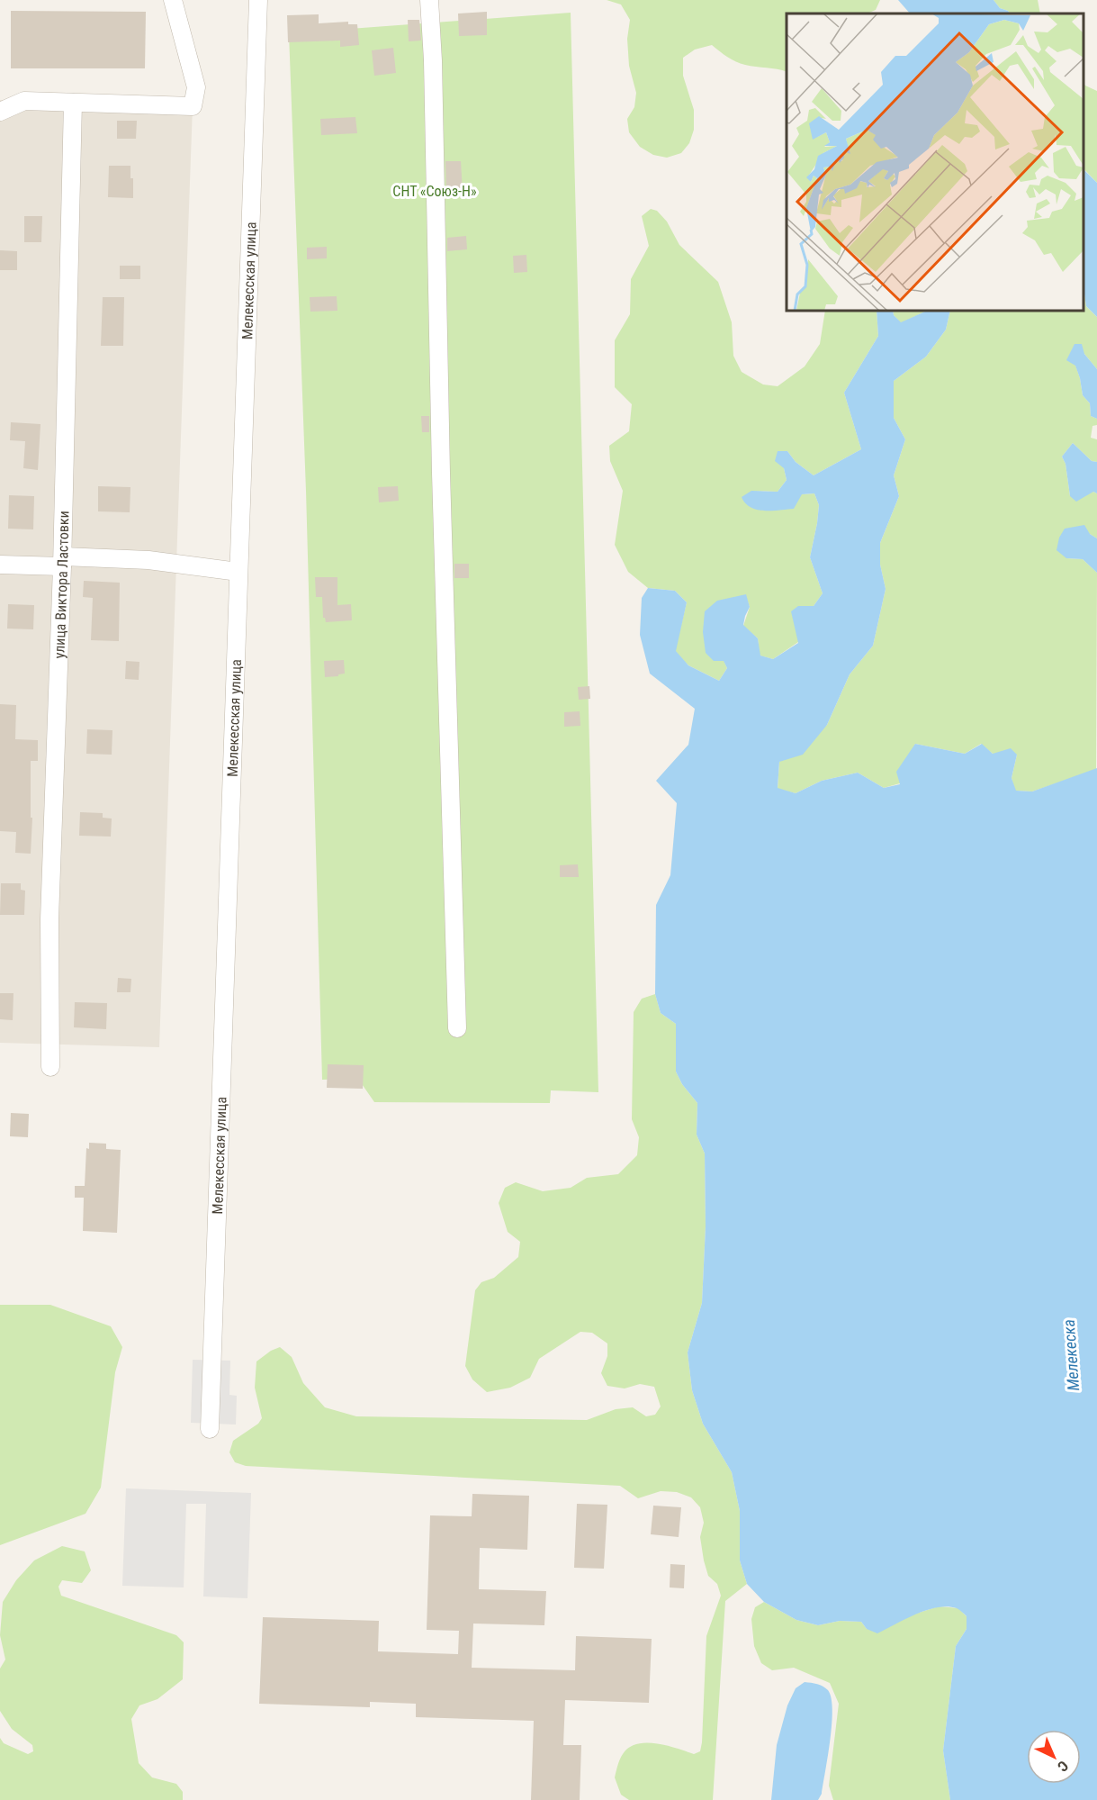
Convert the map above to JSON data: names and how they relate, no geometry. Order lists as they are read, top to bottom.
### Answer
{
  "streets": {
    "street": ["Мелекесская улица", "улица Виктора Ластовки"]
  },
  "water": ["Мелекеска"],
  "parks": ["СНТ «Союз-Н»"],
  "north": "bottom right"
}
